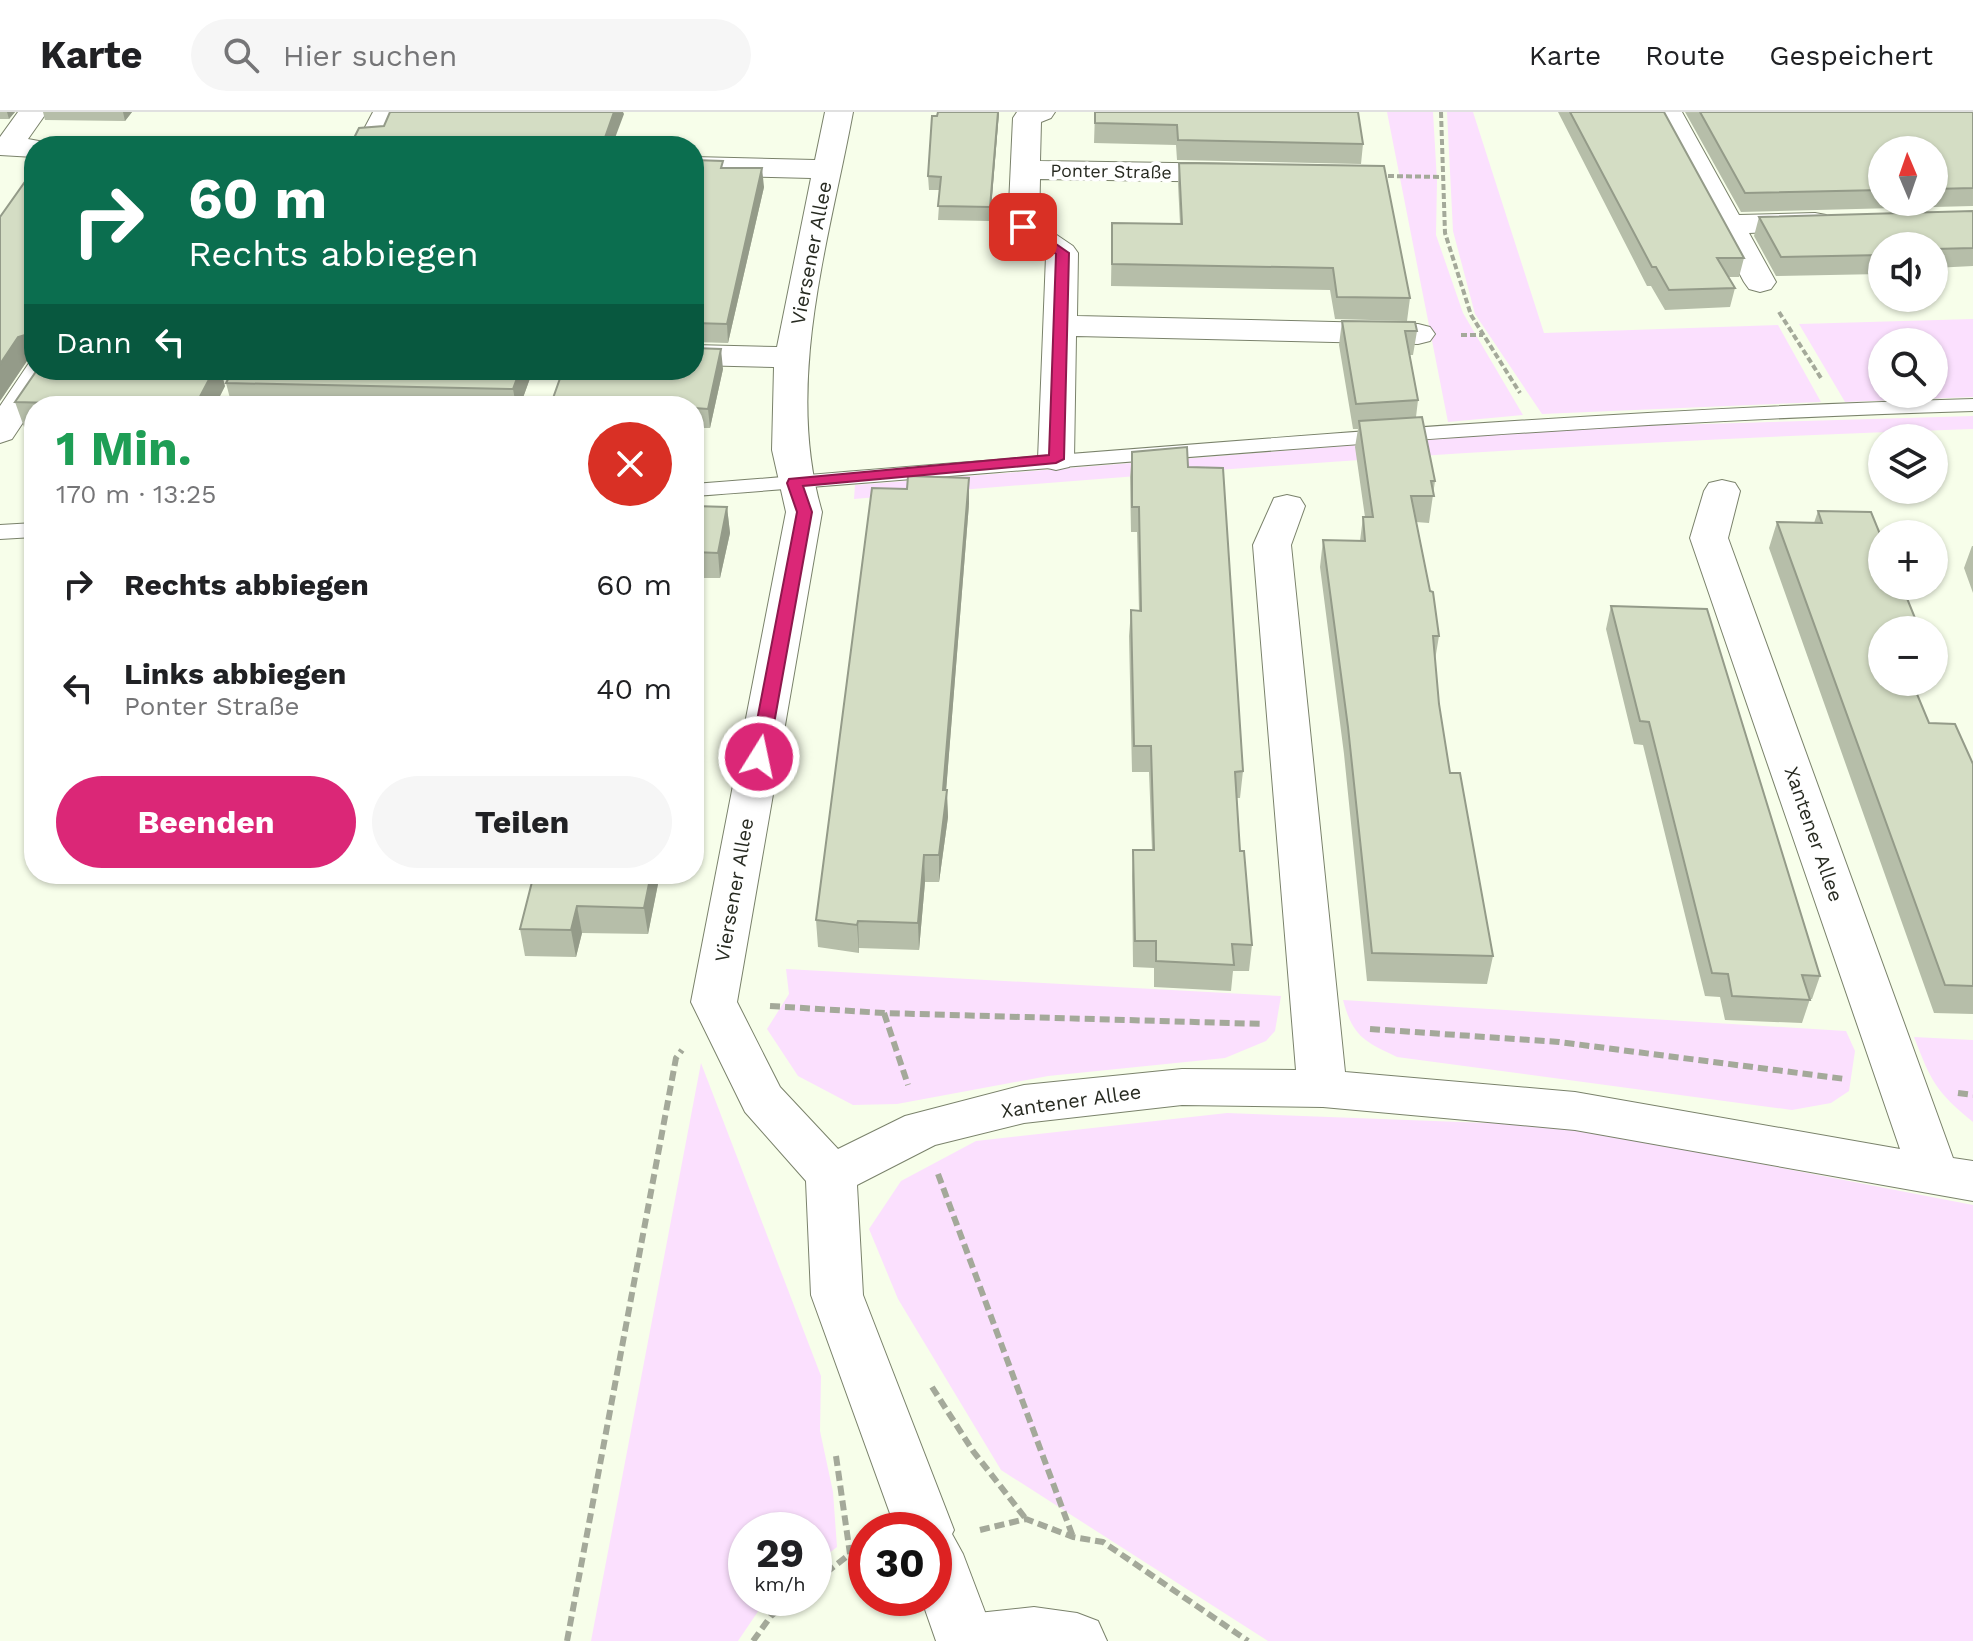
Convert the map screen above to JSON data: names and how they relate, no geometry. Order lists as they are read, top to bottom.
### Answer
{
  "streets": {
    "street": ["Ponter Straße", "Viersener Allee", "Xantener Allee"]
  },
  "north": "top",
  "page": {
    "header": "Karte",
    "search": "Hier suchen",
    "nav": ["Karte", "Route", "Gespeichert"],
    "map_buttons": ["+", "−"],
    "turn": ["60 m", "Rechts abbiegen"],
    "then": "Dann",
    "heading": ["1 Min.", "170 m · 13:25"],
    "list": [
      {
        "name": "Rechts abbiegen",
        "value": "60 m"
      },
      {
        "name": "Links abbiegen",
        "note": "Ponter Straße",
        "value": "40 m"
      }
    ],
    "buttons": ["Beenden", "Teilen"],
    "speed": "29 km/h",
    "limit": "30"
  }
}
